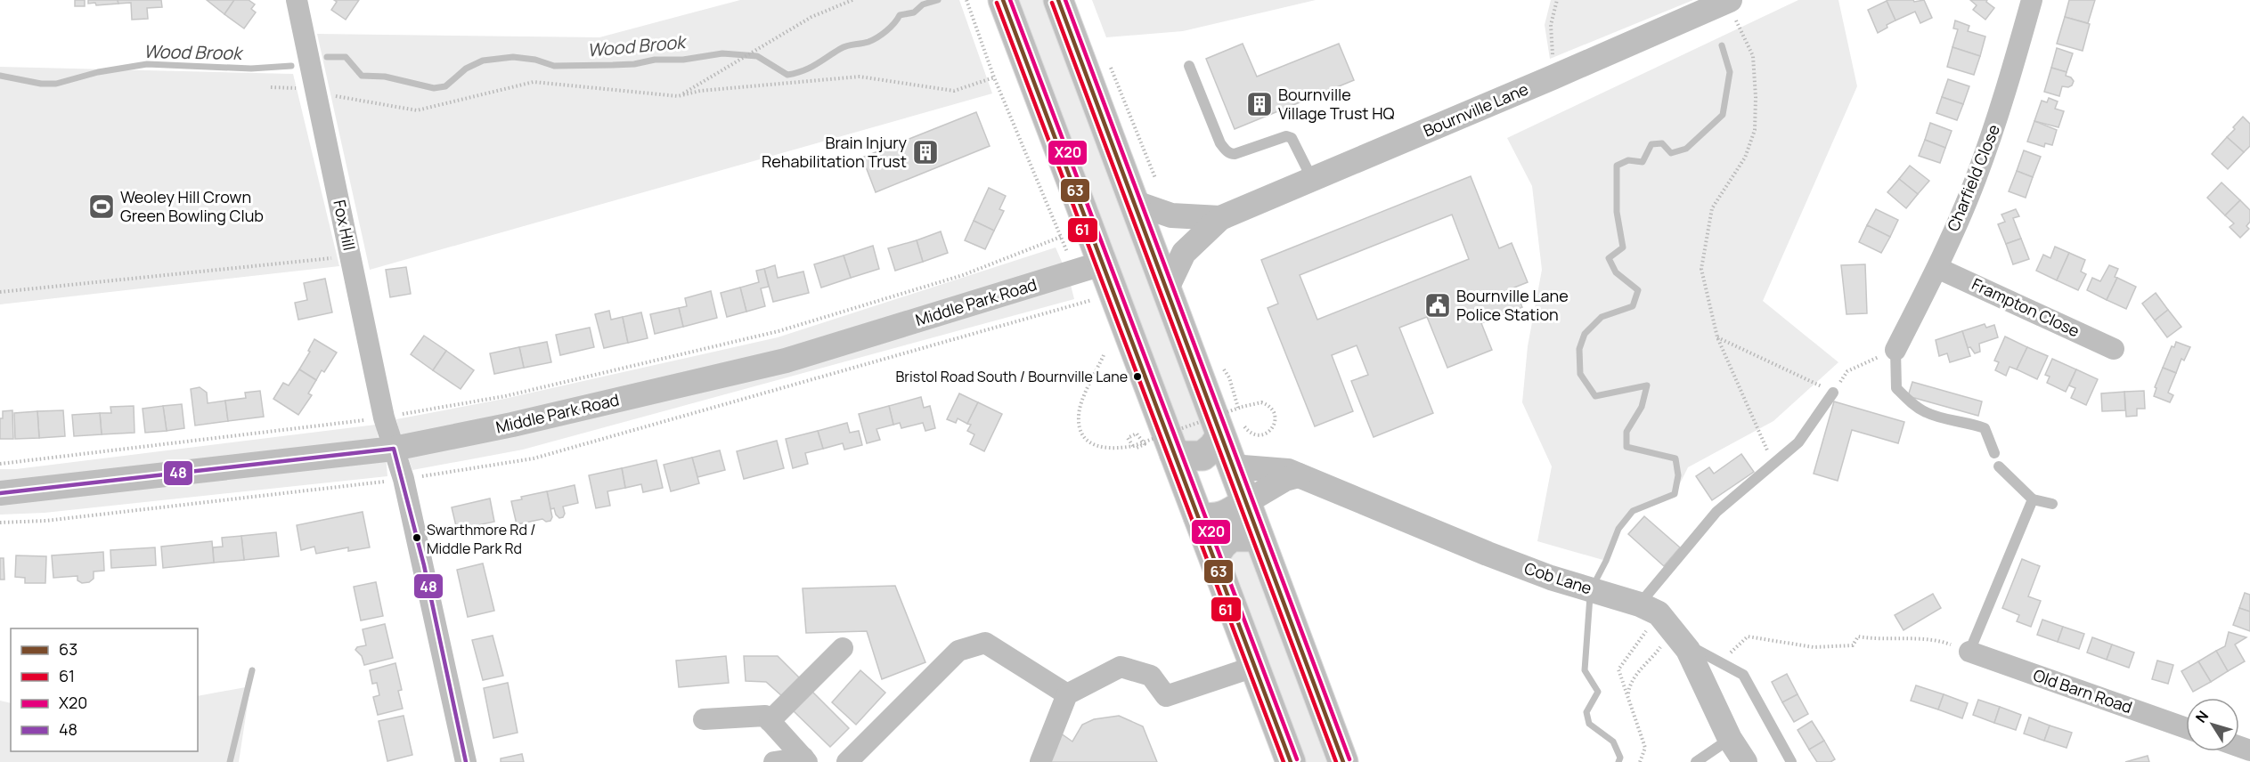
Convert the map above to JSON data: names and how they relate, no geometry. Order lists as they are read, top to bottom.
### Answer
{
  "streets": {
    "street": [
      "Bournville Lane",
      "Charfield Close",
      "Fox Hill",
      "Middle Park Road",
      "Frampton Close",
      "Cob Lane",
      "Old Barn Road"
    ]
  },
  "crossings": [
    ["Charfield Close", "Frampton Close"],
    ["Fox Hill", "Middle Park Road"]
  ],
  "water": ["Wood Brook"],
  "places": {
    "building": ["Bournville Village Trust HQ", "Brain Injury Rehabilitation Trust"],
    "sports": ["Weoley Hill Crown Green Bowling Club"],
    "public building": ["Bournville Lane Police Station"],
    "other": ["Bristol Road South / Bournville Lane", "Swarthmore Rd / Middle Park Rd"]
  },
  "lines": [
    "transit line 63",
    "transit line X20",
    "transit line 61",
    "transit line 48"
  ],
  "legend": [
    "63",
    "61",
    "X20",
    "48"
  ],
  "north": "top left"
}
